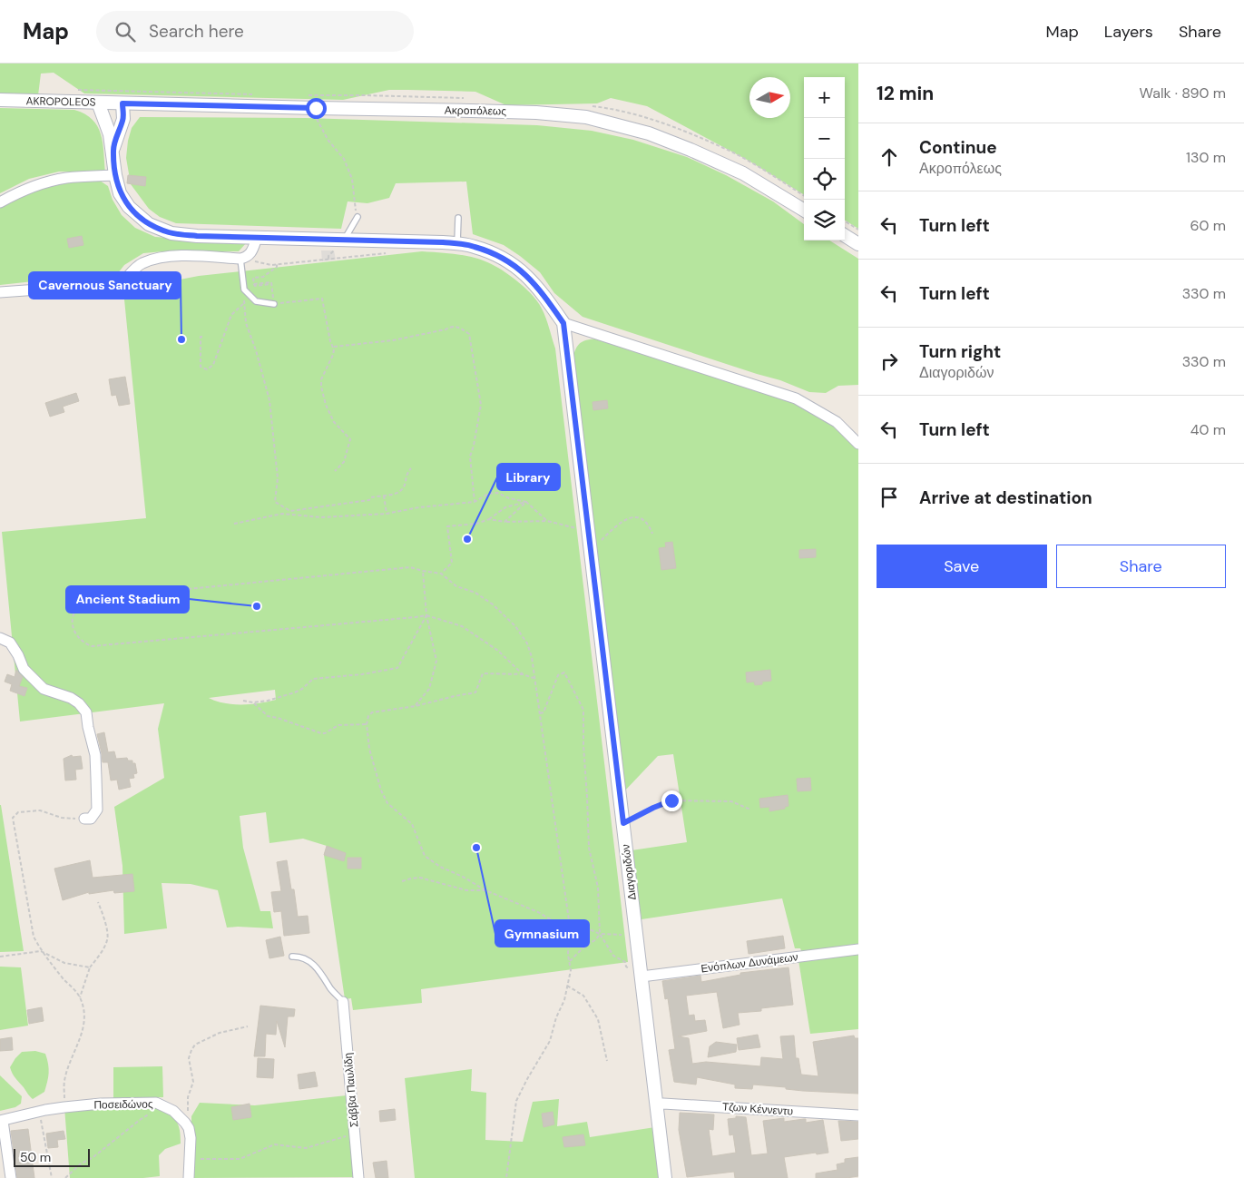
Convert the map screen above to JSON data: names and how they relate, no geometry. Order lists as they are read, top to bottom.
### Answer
{
  "streets": {
    "street": [
      "AKROPOLEOS",
      "Ακροπόλεως",
      "Διαγοριδών",
      "Ενόπλων Δυνάμεων",
      "Σάββα Παυλίδη",
      "Ποσειδώνος",
      "Τζων Κέννεντυ"
    ]
  },
  "crossings": [
    ["AKROPOLEOS", "Ακροπόλεως"],
    ["Διαγοριδών", "Ενόπλων Δυνάμεων"],
    ["Διαγοριδών", "Τζων Κέννεντυ"]
  ],
  "places": [
    "Cavernous Sanctuary",
    "Library",
    "Ancient Stadium",
    "Gymnasium"
  ],
  "scale_bar": "50 m",
  "north": "right",
  "page": {
    "header": "Map",
    "search": "Search here",
    "nav": ["Map", "Layers", "Share"],
    "heading": ["12 min", "Walk · 890 m"],
    "map_buttons": ["+", "−"],
    "list": [
      ["Continue", "Ακροπόλεως", "130 m"],
      ["Turn left", "60 m"],
      ["Turn left", "330 m"],
      ["Turn right", "Διαγοριδών", "330 m"],
      ["Turn left", "40 m"],
      "Arrive at destination"
    ],
    "buttons": ["Save", "Share"],
    "scale": "50 m"
  }
}
